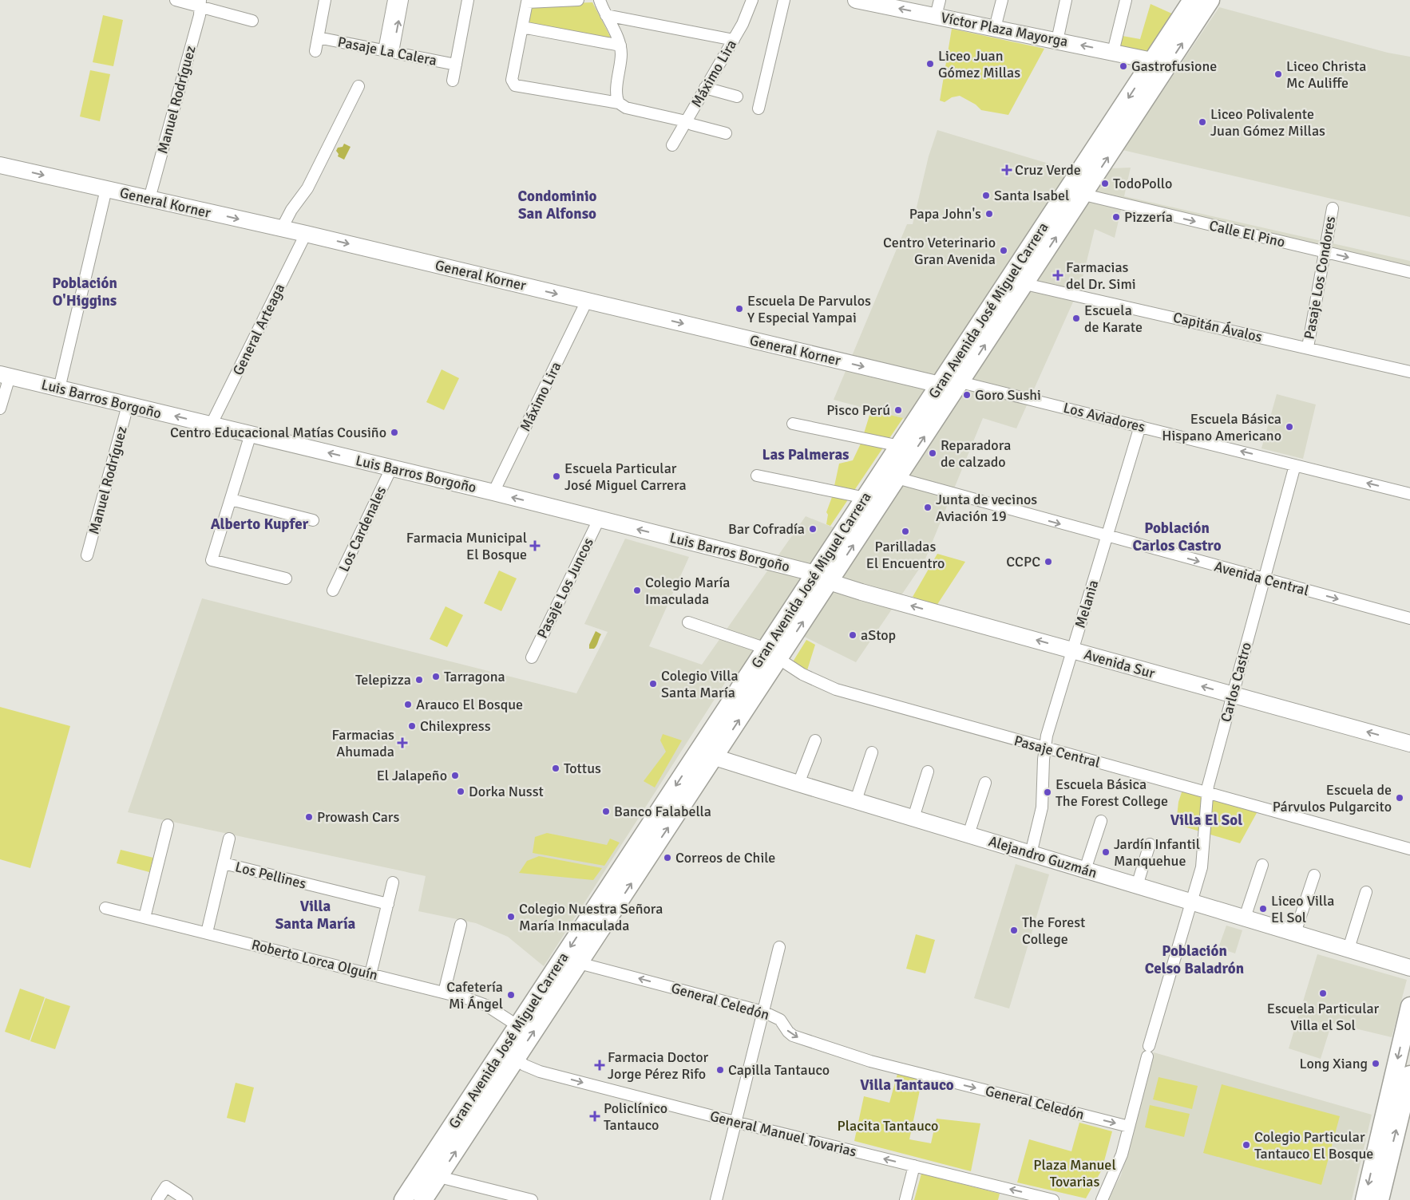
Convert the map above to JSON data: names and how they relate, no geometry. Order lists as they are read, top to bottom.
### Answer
{
  "streets": {
    "main road": ["Gran Avenida José Miguel Carrera"],
    "street": [
      "Víctor Plaza Mayorga",
      "Pasaje La Calera",
      "Máximo Lira",
      "Manuel Rodríguez",
      "General Korner",
      "Calle El Pino",
      "Pasaje Los Condores",
      "Capitán Ávalos",
      "General Arteaga",
      "Luis Barros Borgoño",
      "Los Aviadores",
      "Los Cardenales",
      "Avenida Central",
      "Pasaje Los Juncos",
      "Melania",
      "Avenida Sur",
      "Carlos Castro",
      "Pasaje Central",
      "Alejandro Guzmán",
      "Los Pellines",
      "Roberto Lorca Olguín",
      "General Celedón",
      "General Manuel Tovarias"
    ]
  },
  "crossings": [
    ["Víctor Plaza Mayorga", "Gran Avenida José Miguel Carrera"],
    ["Máximo Lira", "General Korner"],
    ["Máximo Lira", "Luis Barros Borgoño"],
    ["Manuel Rodríguez", "General Korner"],
    ["Manuel Rodríguez", "Luis Barros Borgoño"],
    ["General Korner", "Gran Avenida José Miguel Carrera"],
    ["General Korner", "General Arteaga"],
    ["General Korner", "Los Aviadores"],
    ["Calle El Pino", "Pasaje Los Condores"],
    ["Calle El Pino", "Gran Avenida José Miguel Carrera"],
    ["Pasaje Los Condores", "Capitán Ávalos"],
    ["Gran Avenida José Miguel Carrera", "Capitán Ávalos"],
    ["Gran Avenida José Miguel Carrera", "Luis Barros Borgoño"],
    ["Gran Avenida José Miguel Carrera", "Los Aviadores"],
    ["Gran Avenida José Miguel Carrera", "Avenida Central"],
    ["Gran Avenida José Miguel Carrera", "Avenida Sur"],
    ["Gran Avenida José Miguel Carrera", "Pasaje Central"],
    ["Gran Avenida José Miguel Carrera", "Alejandro Guzmán"],
    ["Gran Avenida José Miguel Carrera", "Roberto Lorca Olguín"],
    ["Gran Avenida José Miguel Carrera", "General Celedón"],
    ["Gran Avenida José Miguel Carrera", "General Manuel Tovarias"],
    ["General Arteaga", "Luis Barros Borgoño"],
    ["Luis Barros Borgoño", "Los Cardenales"],
    ["Luis Barros Borgoño", "Pasaje Los Juncos"],
    ["Luis Barros Borgoño", "Avenida Sur"],
    ["Los Aviadores", "Melania"],
    ["Los Aviadores", "Carlos Castro"],
    ["Avenida Central", "Melania"],
    ["Avenida Central", "Carlos Castro"],
    ["Melania", "Avenida Sur"],
    ["Melania", "Pasaje Central"],
    ["Melania", "Alejandro Guzmán"],
    ["Avenida Sur", "Carlos Castro"],
    ["Carlos Castro", "Pasaje Central"],
    ["Carlos Castro", "Alejandro Guzmán"],
    ["Carlos Castro", "General Celedón"]
  ],
  "one_way": [
    "Víctor Plaza Mayorga",
    "General Korner",
    "Calle El Pino",
    "Los Aviadores",
    "Avenida Central",
    "Avenida Sur"
  ],
  "districts": [
    "Condominio San Alfonso",
    "Población O'Higgins",
    "Las Palmeras",
    "Alberto Kupfer",
    "Población Carlos Castro",
    "Villa El Sol",
    "Villa Santa María",
    "Población Celso Baladrón",
    "Villa Tantauco"
  ],
  "parks": ["Placita Tantauco", "Plaza Manuel Tovarias"],
  "places": {
    "other": [
      "Liceo Juan Gómez Millas",
      "Gastrofusione",
      "Liceo Christa Mc Auliffe",
      "Liceo Polivalente Juan Gómez Millas",
      "TodoPollo",
      "Santa Isabel",
      "Papa John's",
      "Pizzería",
      "Centro Veterinario Gran Avenida",
      "Escuela De Parvulos Y Especial Yampai",
      "Escuela de Karate",
      "Goro Sushi",
      "Pisco Perú",
      "Escuela Básica Hispano Americano",
      "Centro Educacional Matías Cousiño",
      "Reparadora de calzado",
      "Escuela Particular José Miguel Carrera",
      "Junta de vecinos Aviación 19",
      "Bar Cofradía",
      "Parilladas El Encuentro",
      "CCPC",
      "Colegio María Imaculada",
      "aStop",
      "Tarragona",
      "Telepizza",
      "Colegio Villa Santa María",
      "Arauco El Bosque",
      "Chilexpress",
      "Tottus",
      "El Jalapeño",
      "Dorka Nusst",
      "Escuela Básica The Forest College",
      "Escuela de Párvulos Pulgarcito",
      "Banco Falabella",
      "Prowash Cars",
      "Jardín Infantil Manquehue",
      "Correos de Chile",
      "Liceo Villa El Sol",
      "Colegio Nuestra Señora María Inmaculada",
      "The Forest College",
      "Escuela Particular Villa el Sol",
      "Cafetería Mi Ángel",
      "Long Xiang",
      "Capilla Tantauco",
      "Colegio Particular Tantauco El Bosque"
    ],
    "health": [
      "Cruz Verde",
      "Farmacias del Dr. Simi",
      "Farmacia Municipal El Bosque",
      "Farmacias Ahumada",
      "Farmacia Doctor Jorge Pérez Rifo",
      "Policlínico Tantauco"
    ]
  }
}
